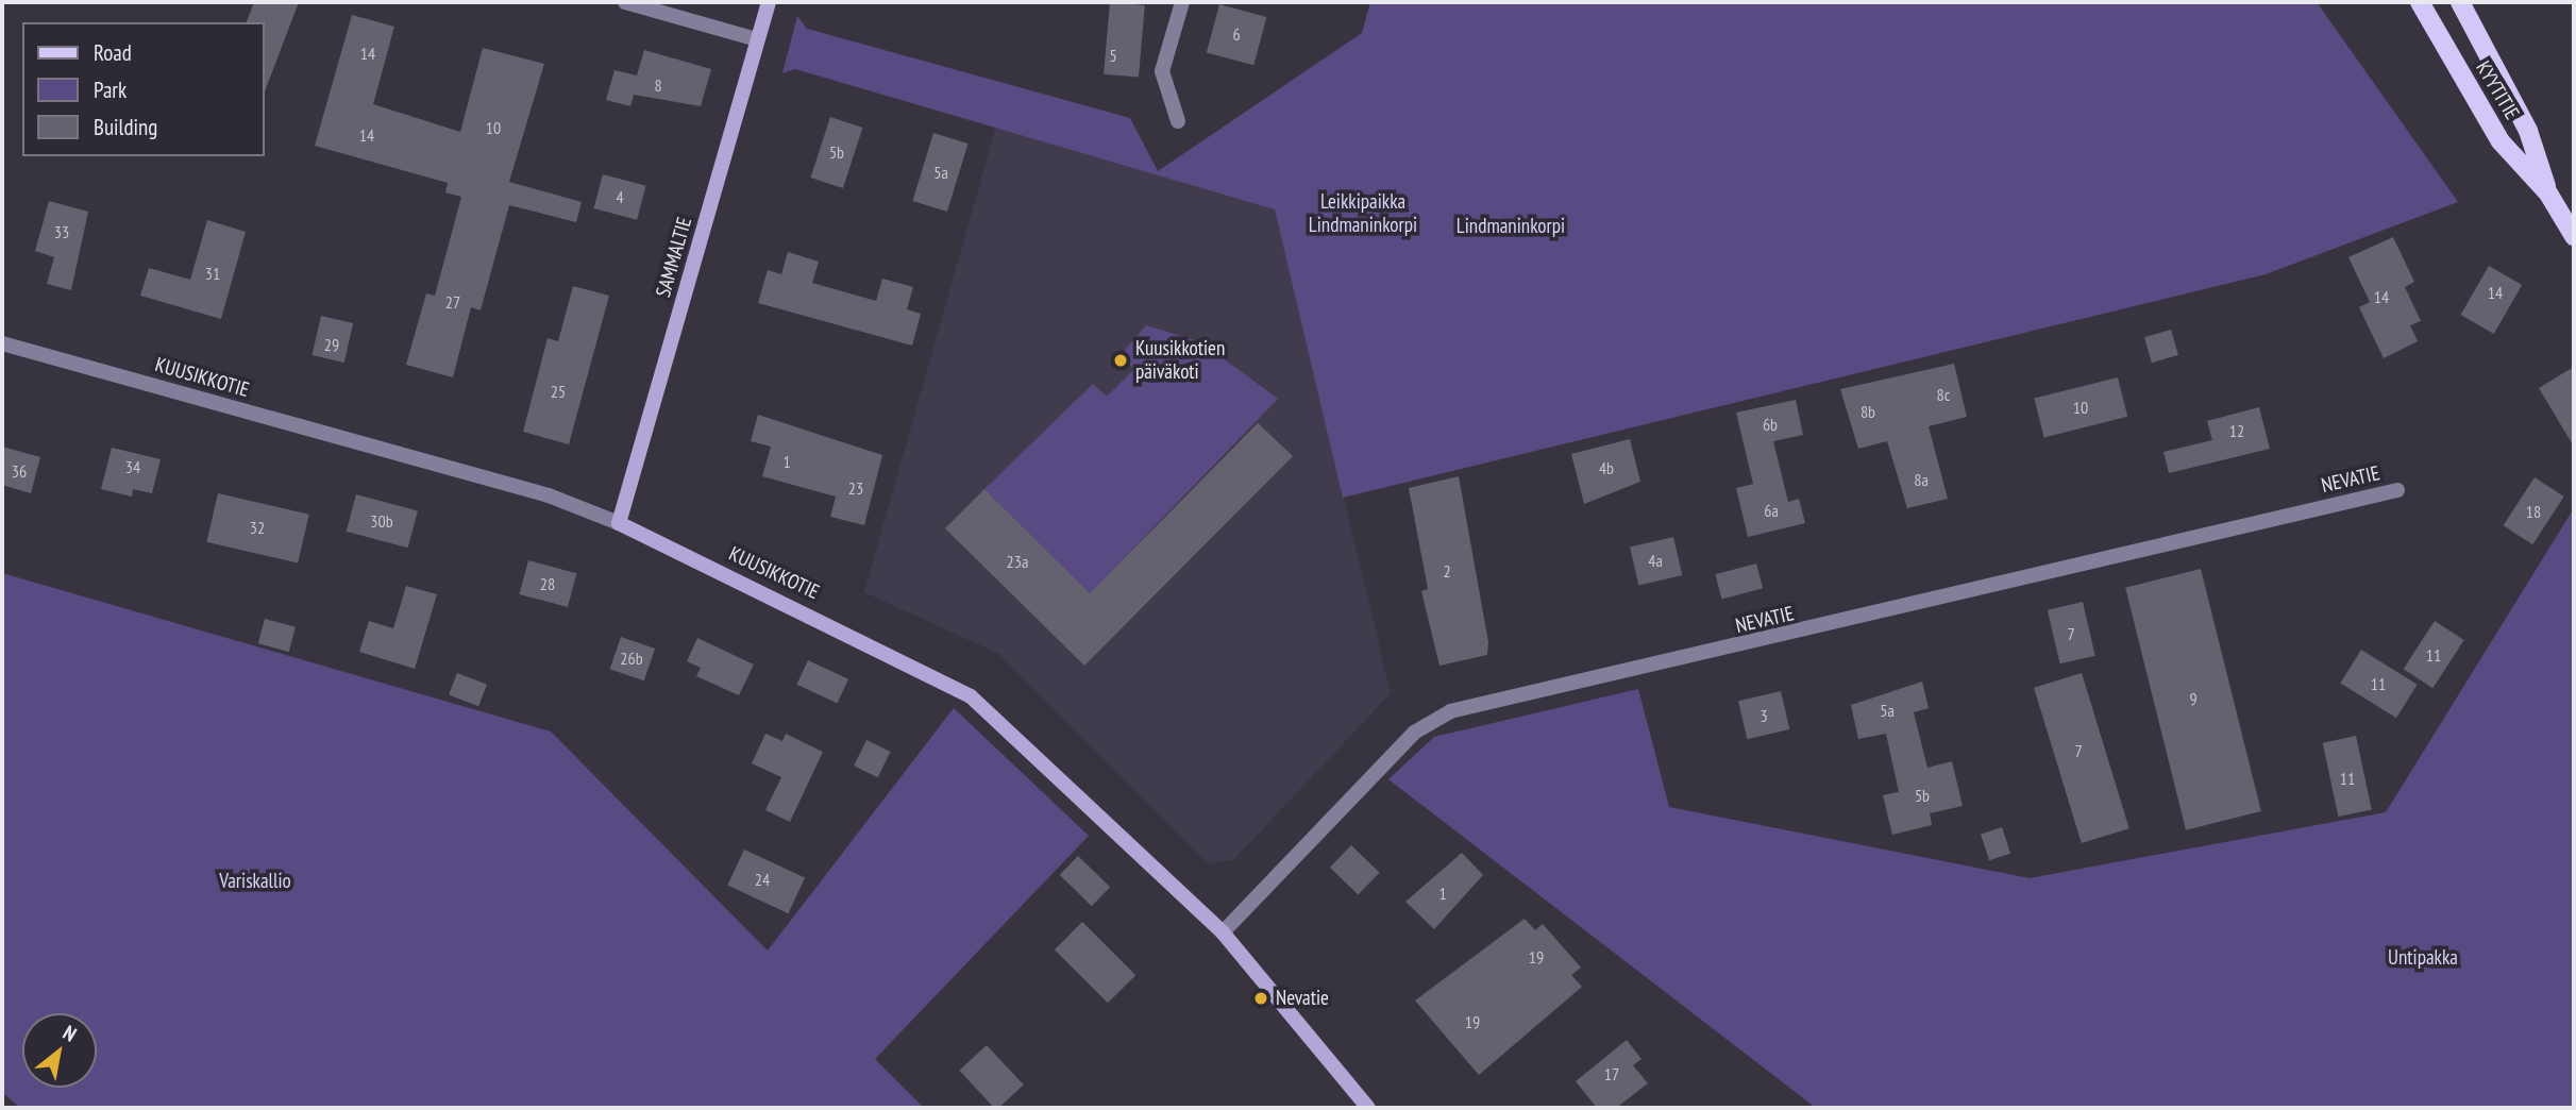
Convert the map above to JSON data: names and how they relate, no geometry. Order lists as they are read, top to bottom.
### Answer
{
  "streets": {
    "main road": ["KYYTITIE"],
    "street": ["SAMMALTIE", "KUUSIKKOTIE", "NEVATIE"]
  },
  "crossings": [
    ["SAMMALTIE", "KUUSIKKOTIE"],
    ["KUUSIKKOTIE", "NEVATIE"]
  ],
  "parks": [
    "Leikkipaikka Lindmaninkorpi",
    "Lindmaninkorpi",
    "Variskallio",
    "Untipakka"
  ],
  "places": ["Kuusikkotien päiväkoti", "Nevatie"],
  "house_numbers": [
    "6",
    "14",
    "5",
    "8",
    "10",
    "14",
    "5b",
    "5a",
    "4",
    "33",
    "31",
    "14",
    "14",
    "27",
    "29",
    "25",
    "8c",
    "10",
    "8b",
    "6b",
    "12",
    "1",
    "34",
    "4b",
    "36",
    "8a",
    "23",
    "6a",
    "18",
    "30b",
    "32",
    "4a",
    "23a",
    "2",
    "28",
    "7",
    "11",
    "26b",
    "11",
    "9",
    "5a",
    "3",
    "7",
    "11",
    "5b",
    "24",
    "1",
    "19",
    "19",
    "17"
  ],
  "legend": ["Road", "Park", "Building"],
  "north": "top right"
}
